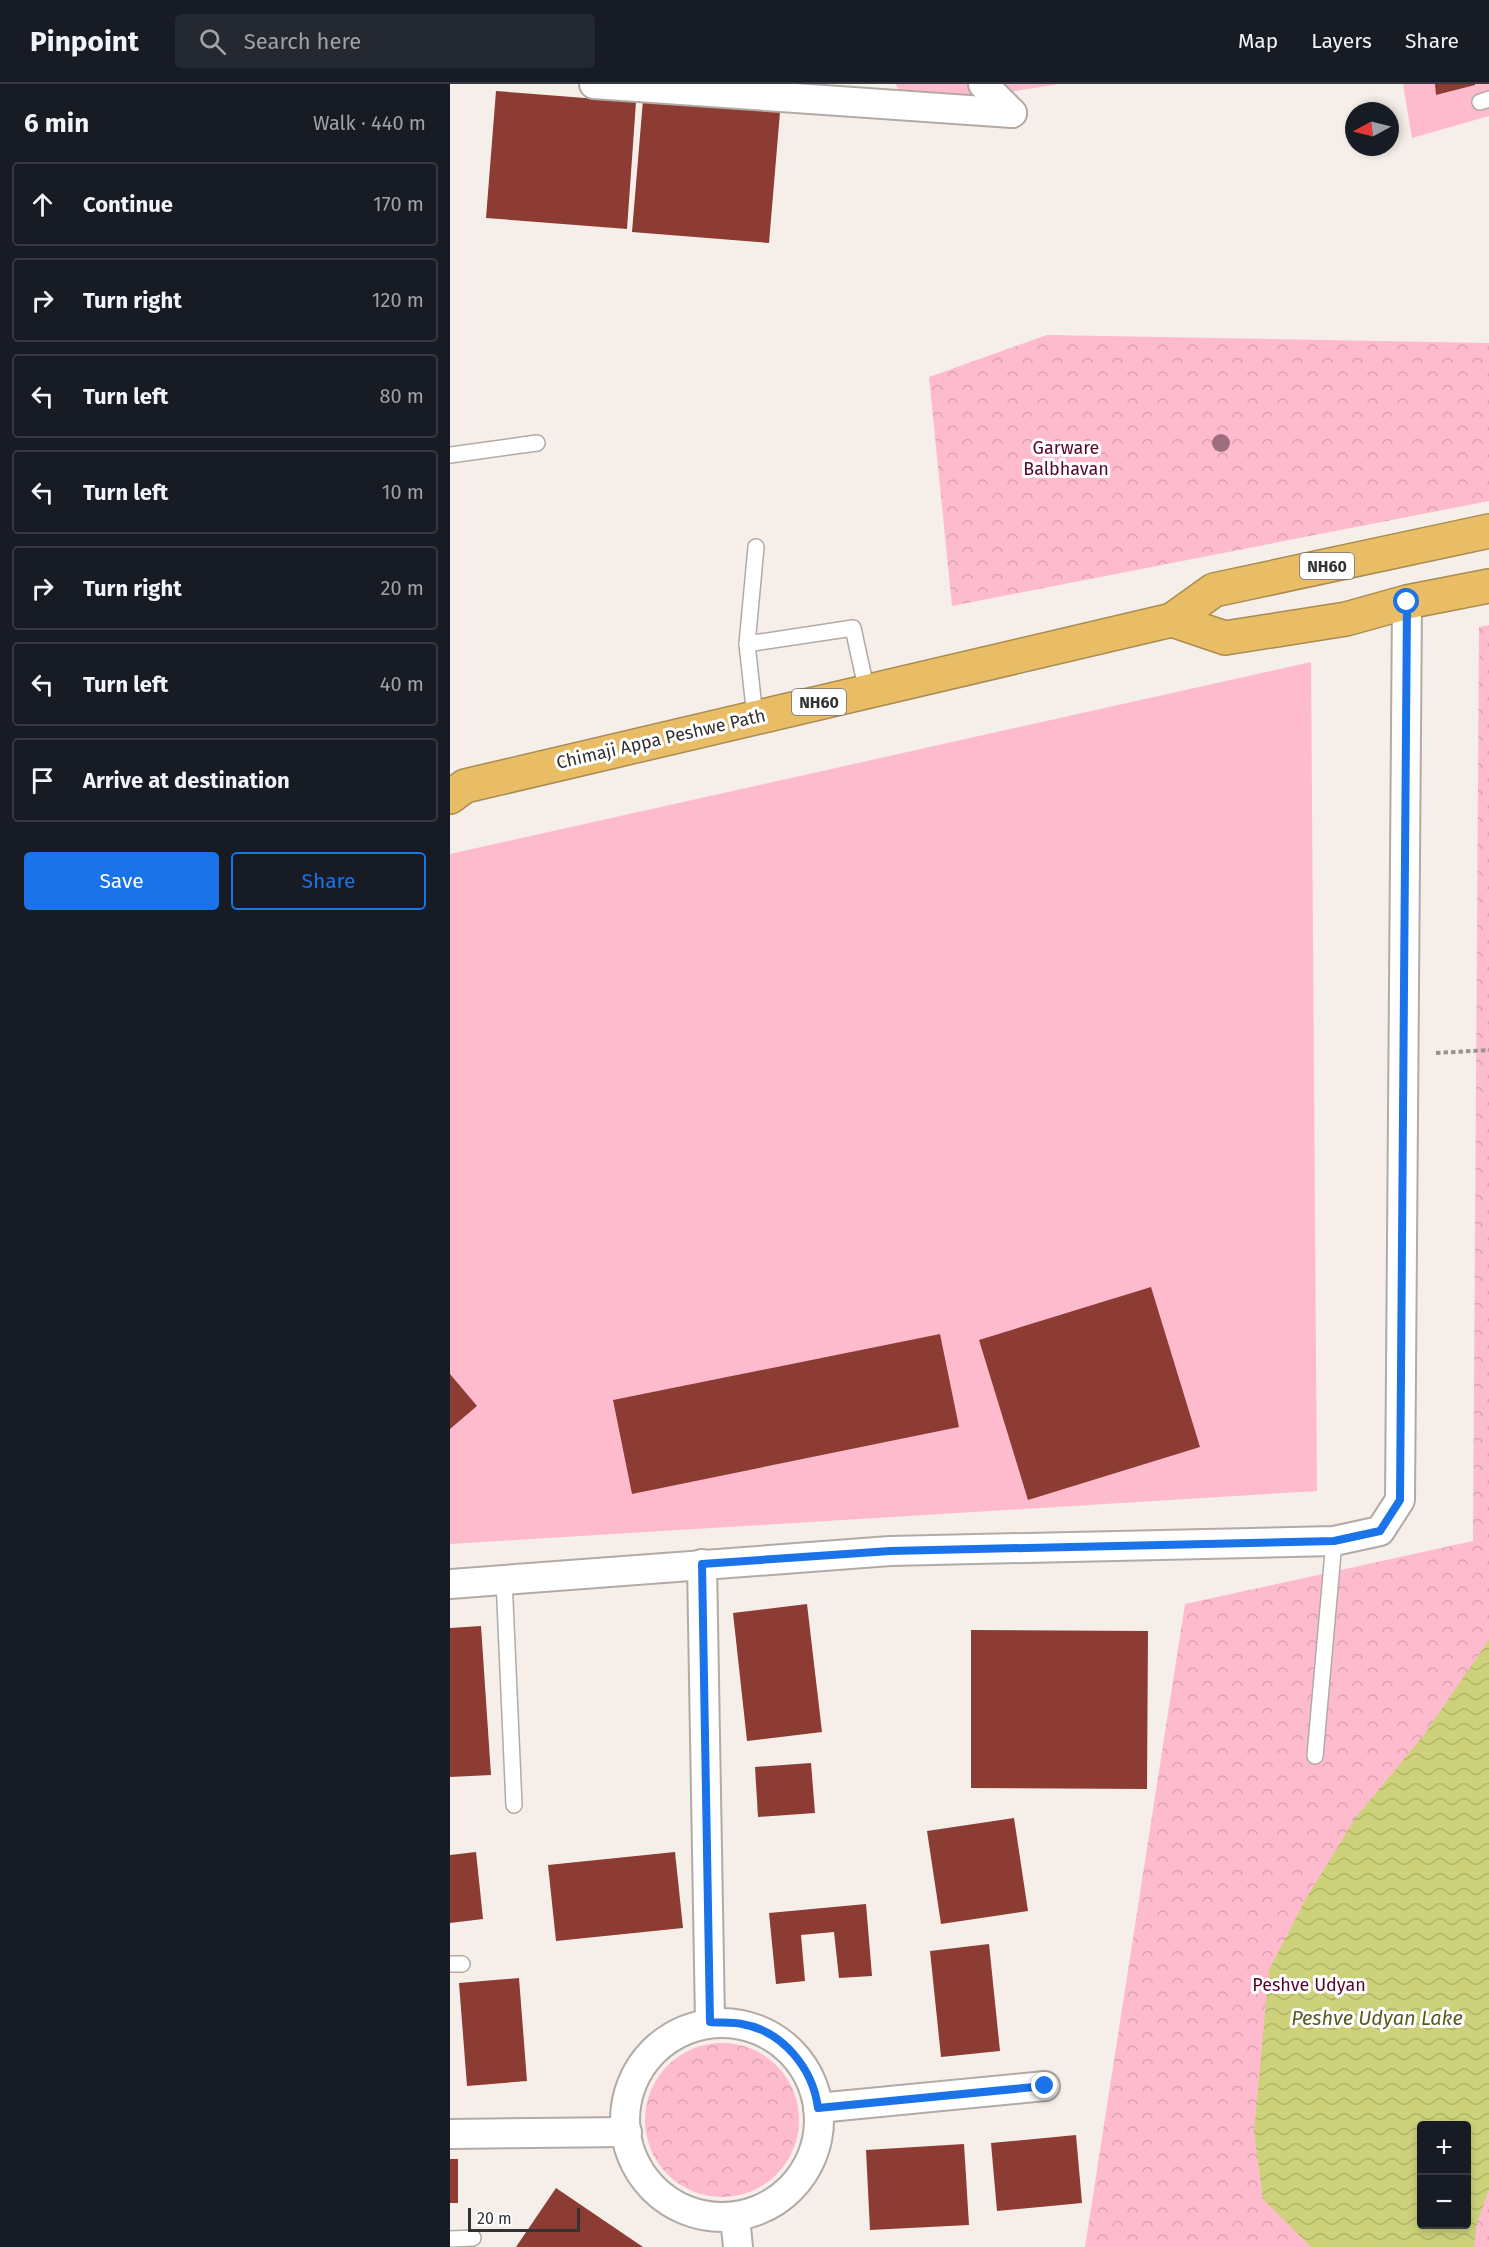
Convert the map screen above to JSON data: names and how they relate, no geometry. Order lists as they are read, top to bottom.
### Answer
{
  "streets": {
    "highway": ["NH60", "Chimaji Appa Peshwe Path"]
  },
  "crossings": [
    ["NH60", "Chimaji Appa Peshwe Path"]
  ],
  "water": ["Peshve Udyan Lake"],
  "parks": ["Garware Balbhavan", "Peshve Udyan"],
  "scale_bar": "20 m",
  "north": "left",
  "page": {
    "header": "Pinpoint",
    "search": "Search here",
    "nav": ["Map", "Layers", "Share"],
    "heading": ["6 min", "Walk · 440 m"],
    "list": [
      ["Continue", "170 m"],
      ["Turn right", "120 m"],
      ["Turn left", "80 m"],
      ["Turn left", "10 m"],
      ["Turn right", "20 m"],
      ["Turn left", "40 m"],
      "Arrive at destination"
    ],
    "buttons": ["Save", "Share"],
    "map_buttons": ["+", "−"],
    "scale": "20 m"
  }
}
